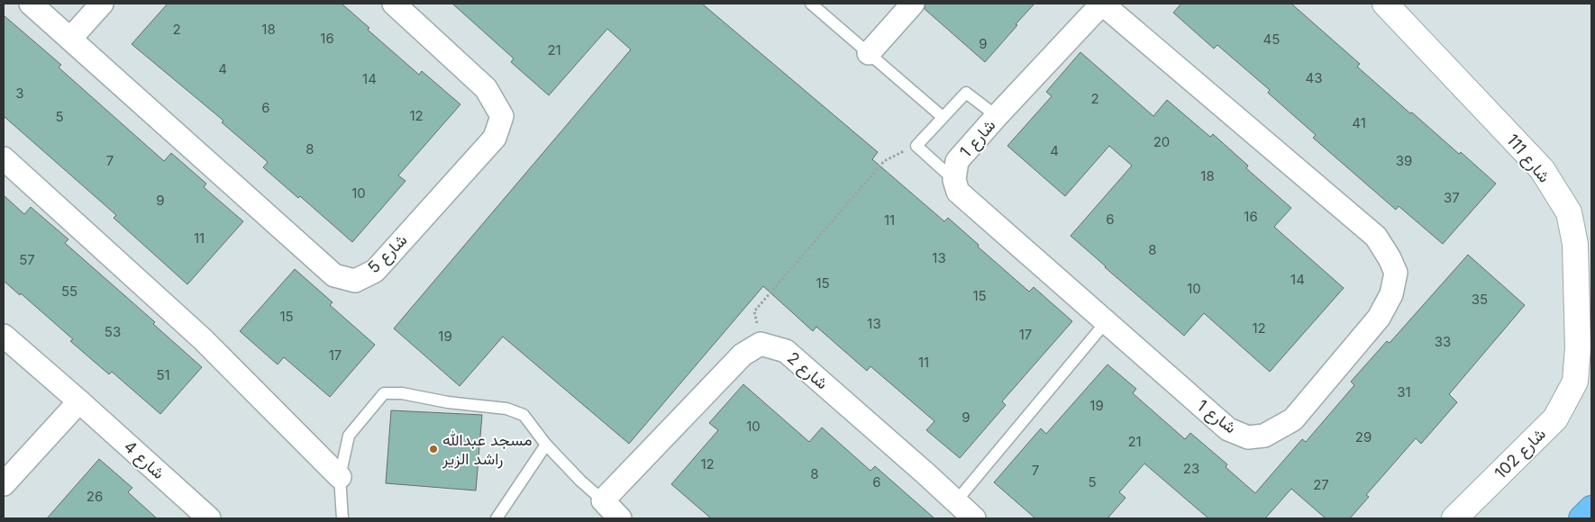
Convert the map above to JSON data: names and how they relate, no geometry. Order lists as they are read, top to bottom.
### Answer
{
  "streets": {
    "street": [
      "شارع 1",
      "شارع 111",
      "شارع 5",
      "شارع 2",
      "شارع 102",
      "شارع 4"
    ]
  },
  "crossings": [
    ["شارع 111", "شارع 102"]
  ],
  "places": ["مسجد عبدالله راشد الزير"],
  "house_numbers": [
    "2",
    "18",
    "16",
    "45",
    "9",
    "21",
    "4",
    "43",
    "14",
    "3",
    "2",
    "6",
    "12",
    "5",
    "41",
    "20",
    "8",
    "4",
    "7",
    "39",
    "18",
    "10",
    "37",
    "9",
    "16",
    "6",
    "11",
    "11",
    "8",
    "13",
    "57",
    "14",
    "15",
    "10",
    "55",
    "15",
    "35",
    "15",
    "13",
    "12",
    "53",
    "17",
    "19",
    "33",
    "17",
    "11",
    "51",
    "31",
    "19",
    "9",
    "10",
    "29",
    "21",
    "12",
    "23",
    "7",
    "8",
    "6",
    "5",
    "27",
    "26"
  ]
}
